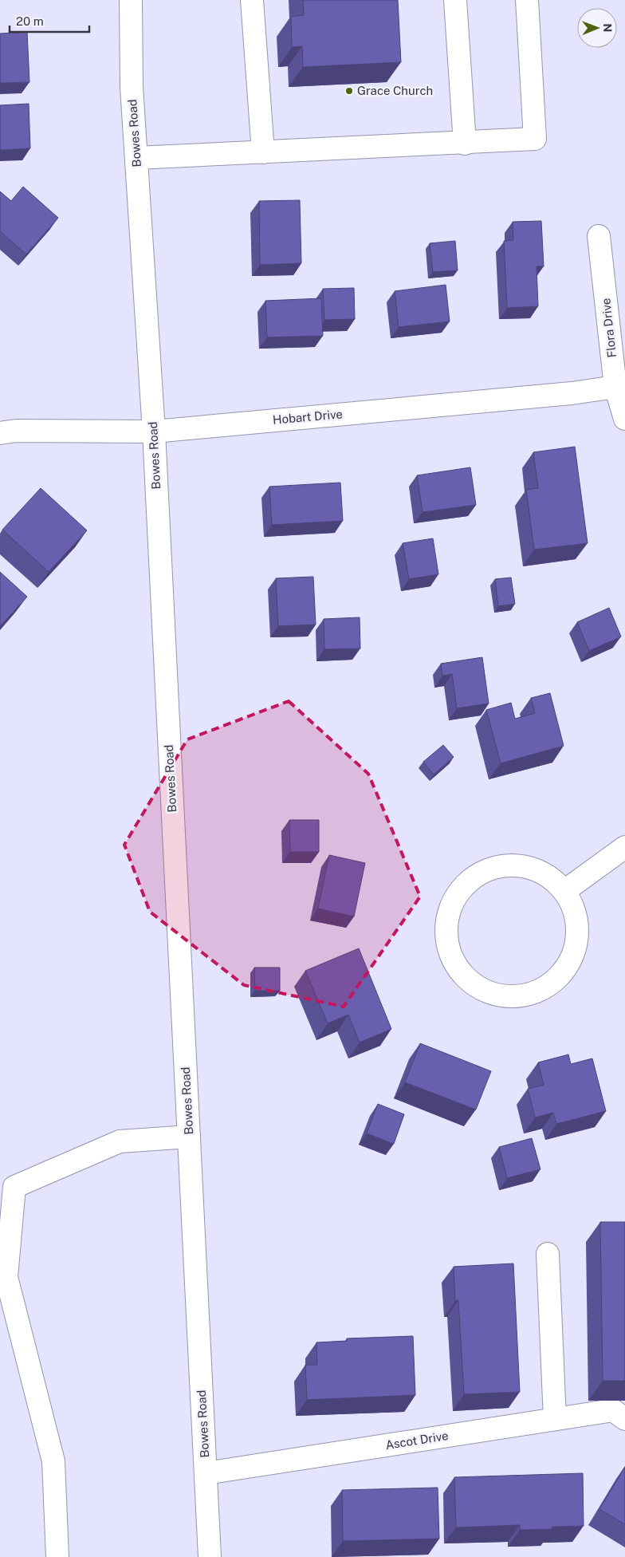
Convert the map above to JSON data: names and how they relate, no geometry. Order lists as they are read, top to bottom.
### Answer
{
  "streets": {
    "street": [
      "Bowes Road",
      "Flora Drive",
      "Hobart Drive",
      "Ascot Drive"
    ]
  },
  "crossings": [
    ["Bowes Road", "Hobart Drive"],
    ["Bowes Road", "Ascot Drive"],
    ["Flora Drive", "Hobart Drive"]
  ],
  "places": ["Grace Church"],
  "scale_bar": "20 m",
  "north": "right"
}
